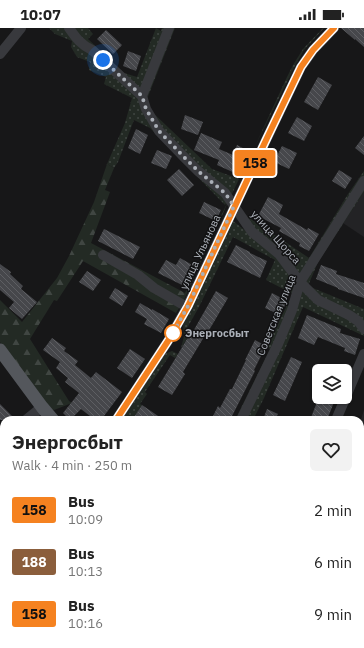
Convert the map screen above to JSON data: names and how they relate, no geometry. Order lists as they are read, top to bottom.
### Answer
{
  "streets": {
    "street": ["улица Щорса", "улица Ульянова", "Советская улица"]
  },
  "crossings": [
    ["улица Щорса", "улица Ульянова"],
    ["улица Щорса", "Советская улица"]
  ],
  "places": ["Энергосбыт"],
  "lines": ["bus line 158"],
  "page": {
    "status": "10:07",
    "on_map": "158",
    "heading": ["Энергосбыт", "Walk · 4 min · 250 m"],
    "list": [
      {
        "mark": "158",
        "name": "Bus",
        "note": "10:09",
        "value": "2 min"
      },
      {
        "mark": "188",
        "name": "Bus",
        "note": "10:13",
        "value": "6 min"
      },
      {
        "mark": "158",
        "name": "Bus",
        "note": "10:16",
        "value": "9 min"
      }
    ]
  }
}
